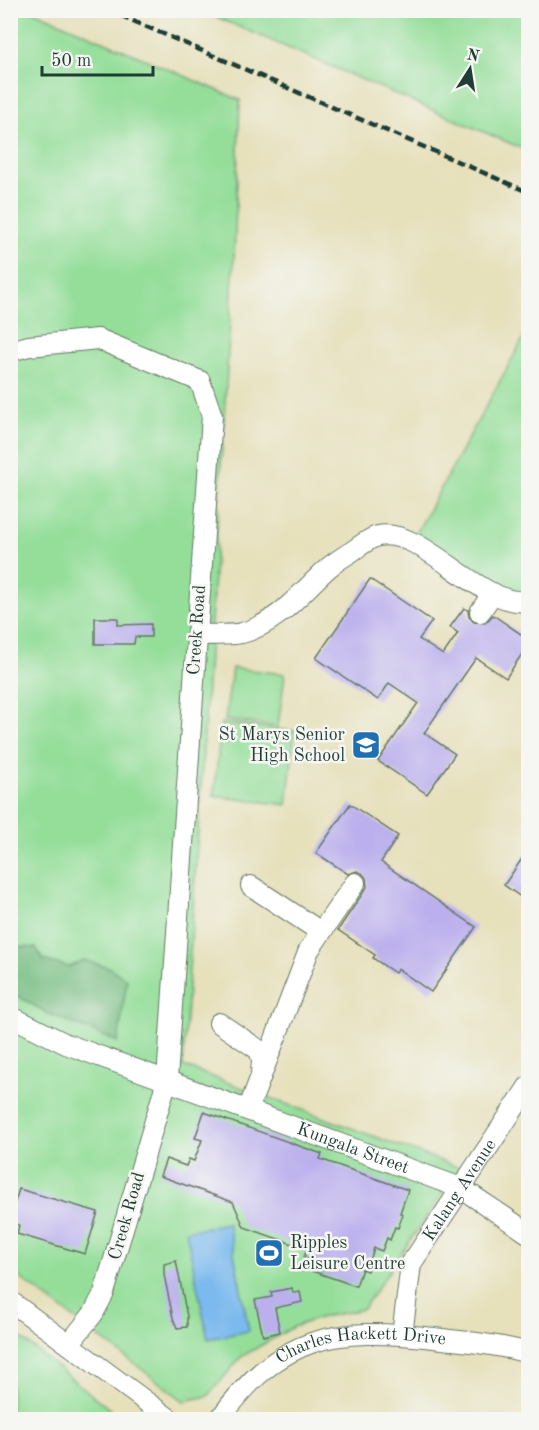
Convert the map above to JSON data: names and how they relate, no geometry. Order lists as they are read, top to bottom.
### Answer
{
  "streets": {
    "street": [
      "Creek Road",
      "Kungala Street",
      "Kalang Avenue",
      "Charles Hackett Drive"
    ]
  },
  "crossings": [
    ["Creek Road", "Kungala Street"],
    ["Kungala Street", "Kalang Avenue"],
    ["Kalang Avenue", "Charles Hackett Drive"]
  ],
  "places": {
    "school or university": ["St Marys Senior High School"],
    "sports": ["Ripples Leisure Centre"]
  },
  "scale_bar": "50 m",
  "north": "top"
}
